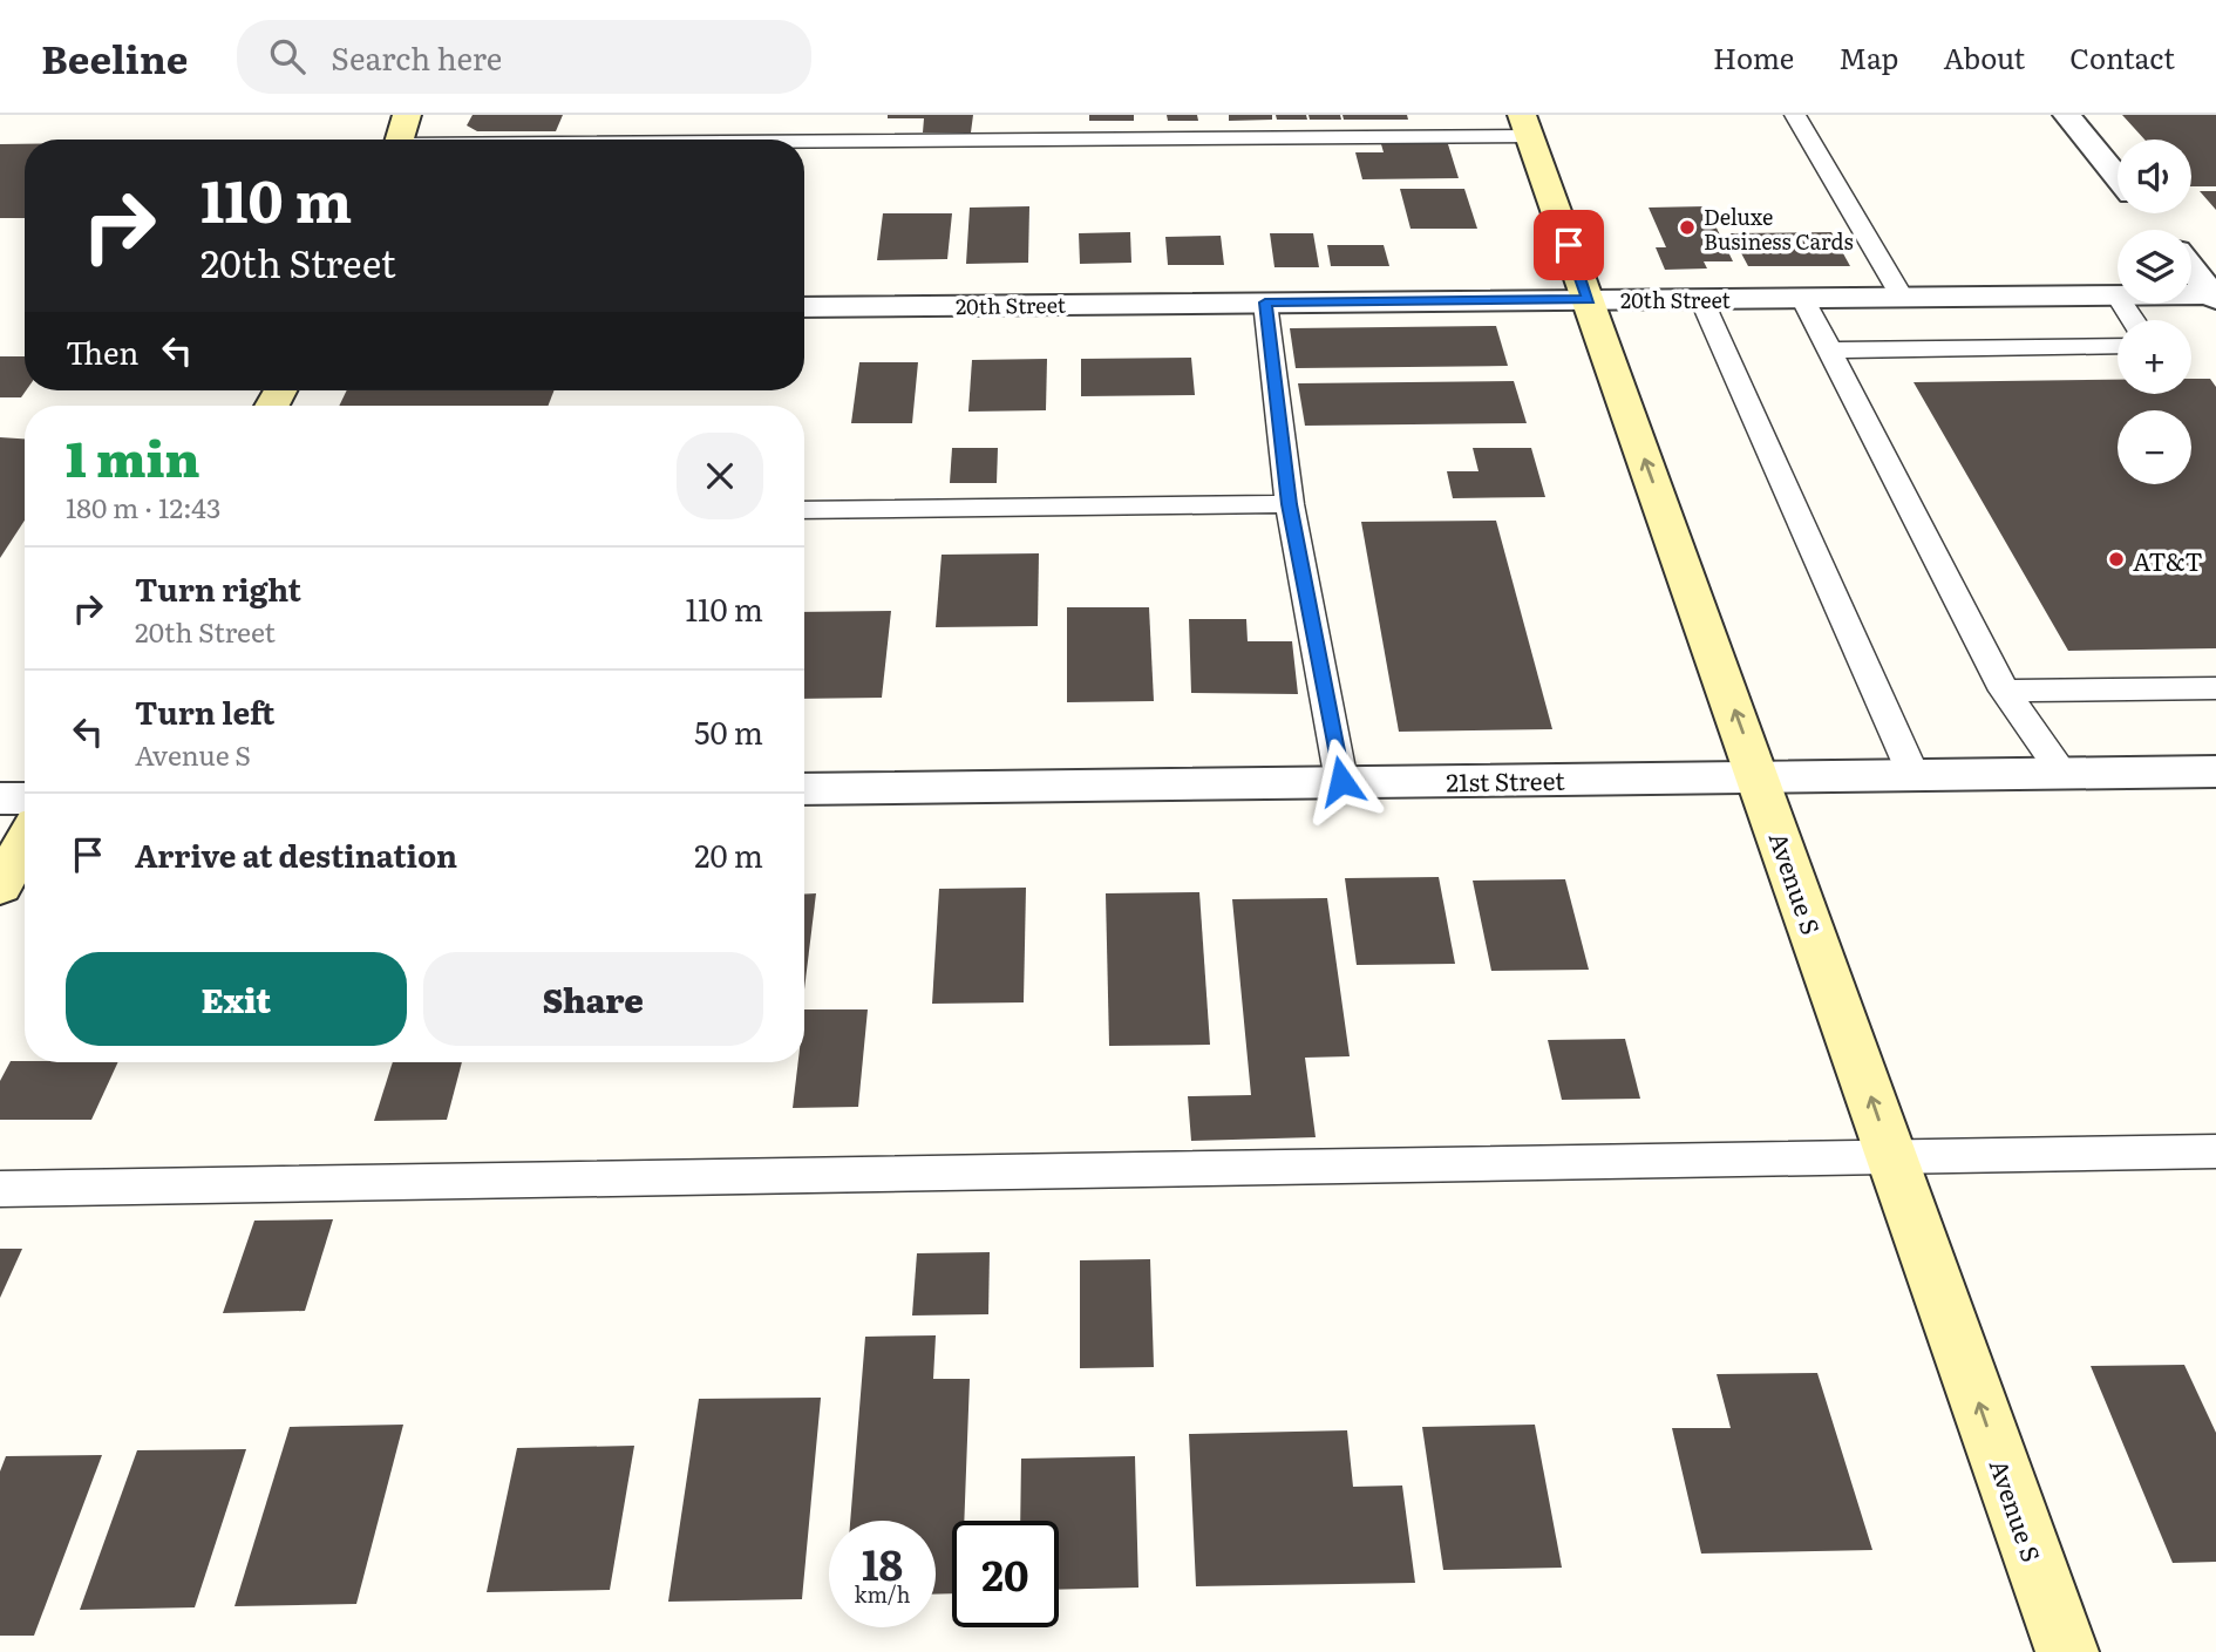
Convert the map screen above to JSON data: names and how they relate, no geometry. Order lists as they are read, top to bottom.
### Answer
{
  "streets": {
    "street": ["20th Street", "21st Street", "Avenue S"]
  },
  "crossings": [
    ["20th Street", "Avenue S"],
    ["21st Street", "Avenue S"]
  ],
  "one_way": ["Avenue S"],
  "places": ["Deluxe Business Cards", "AT&T"],
  "page": {
    "header": "Beeline",
    "search": "Search here",
    "nav": [
      "Home",
      "Map",
      "About",
      "Contact"
    ],
    "map_buttons": ["+", "−"],
    "turn": ["110 m", "20th Street"],
    "then": "Then",
    "heading": ["1 min", "180 m · 12:43"],
    "list": [
      {
        "name": "Turn right",
        "note": "20th Street",
        "value": "110 m"
      },
      {
        "name": "Turn left",
        "note": "Avenue S",
        "value": "50 m"
      },
      {
        "name": "Arrive at destination",
        "value": "20 m"
      }
    ],
    "buttons": ["Exit", "Share"],
    "speed": "18 km/h",
    "limit": "20"
  }
}
